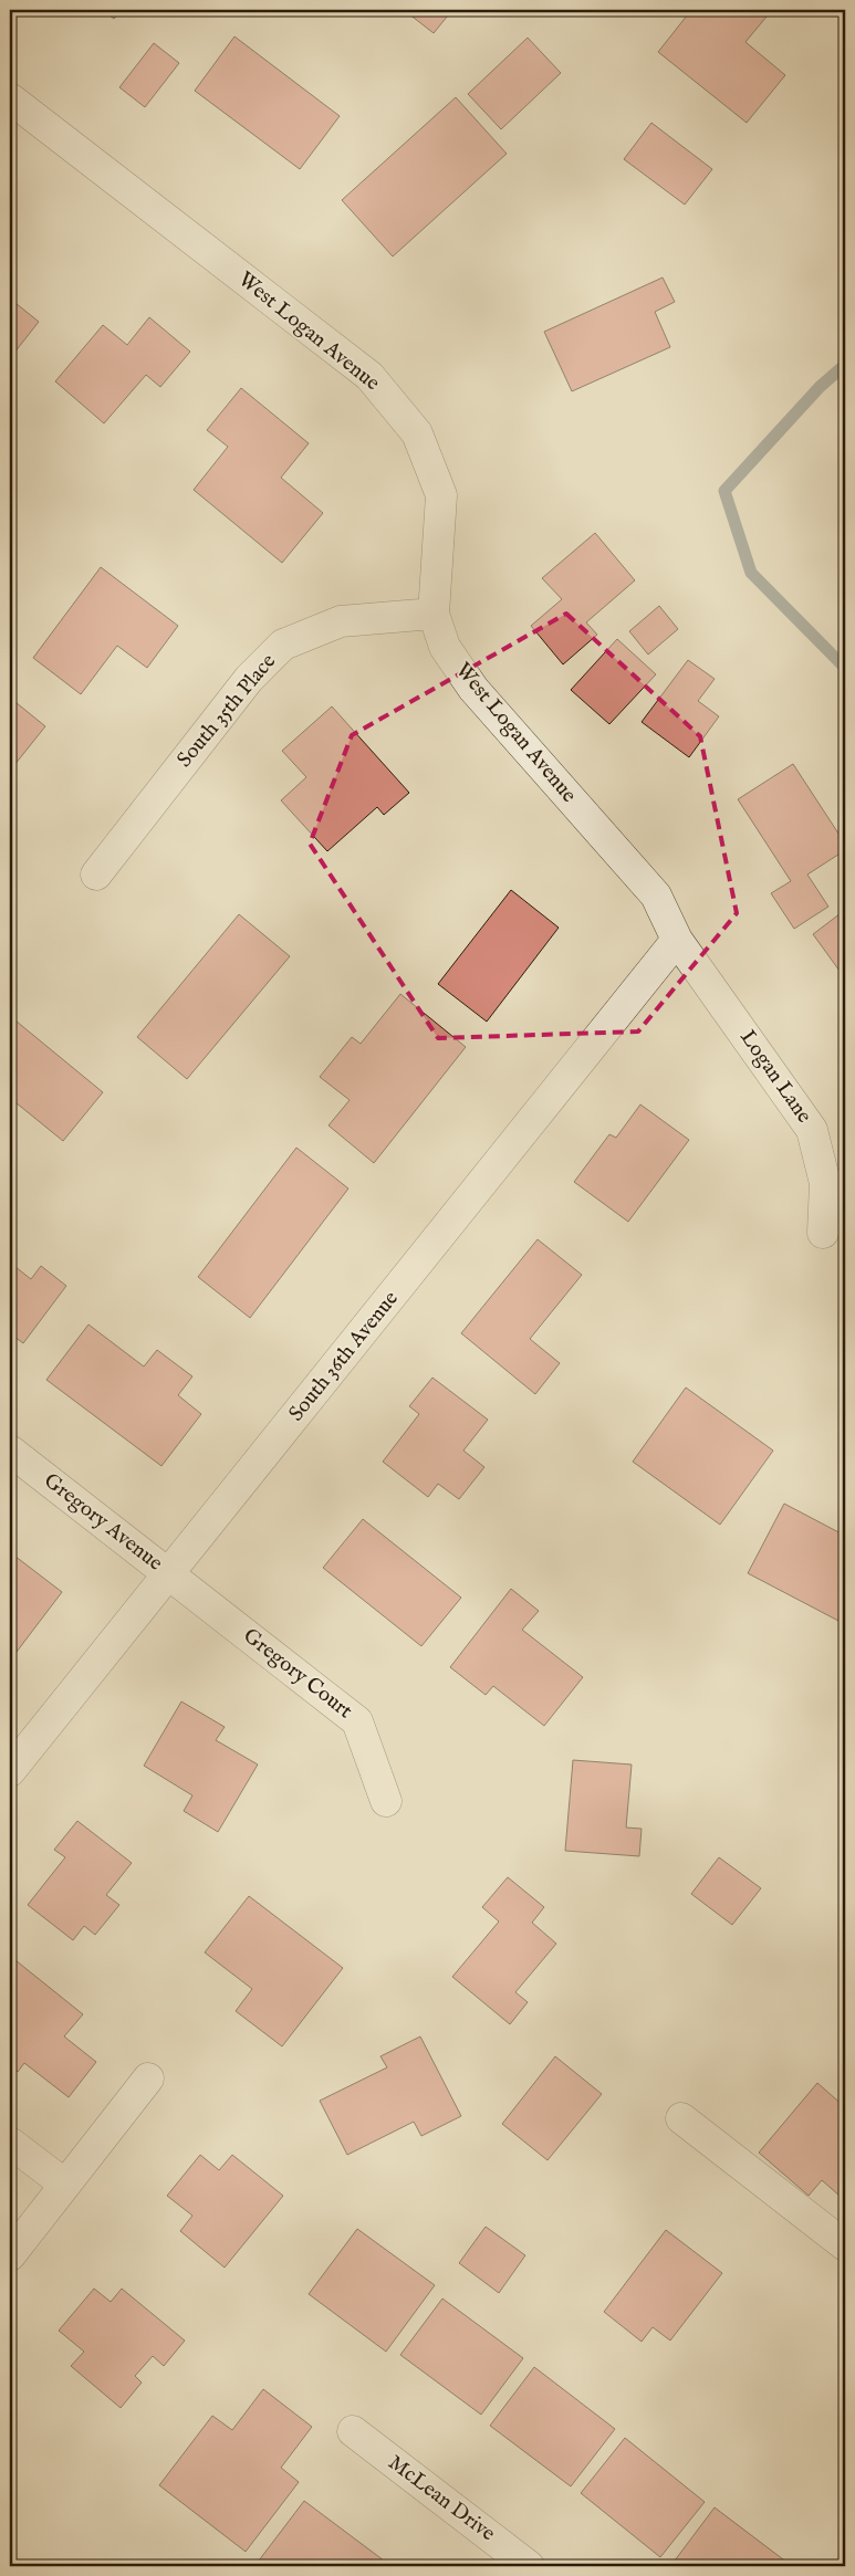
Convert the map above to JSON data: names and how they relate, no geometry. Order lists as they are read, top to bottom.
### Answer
{
  "streets": {
    "street": [
      "West Logan Avenue",
      "South 35th Place",
      "Logan Lane",
      "South 36th Avenue",
      "Gregory Avenue",
      "Gregory Court",
      "McLean Drive"
    ]
  },
  "crossings": [
    ["West Logan Avenue", "South 35th Place"],
    ["West Logan Avenue", "Logan Lane"],
    ["West Logan Avenue", "South 36th Avenue"],
    ["Logan Lane", "South 36th Avenue"],
    ["South 36th Avenue", "Gregory Avenue"],
    ["South 36th Avenue", "Gregory Court"],
    ["Gregory Avenue", "Gregory Court"]
  ]
}
